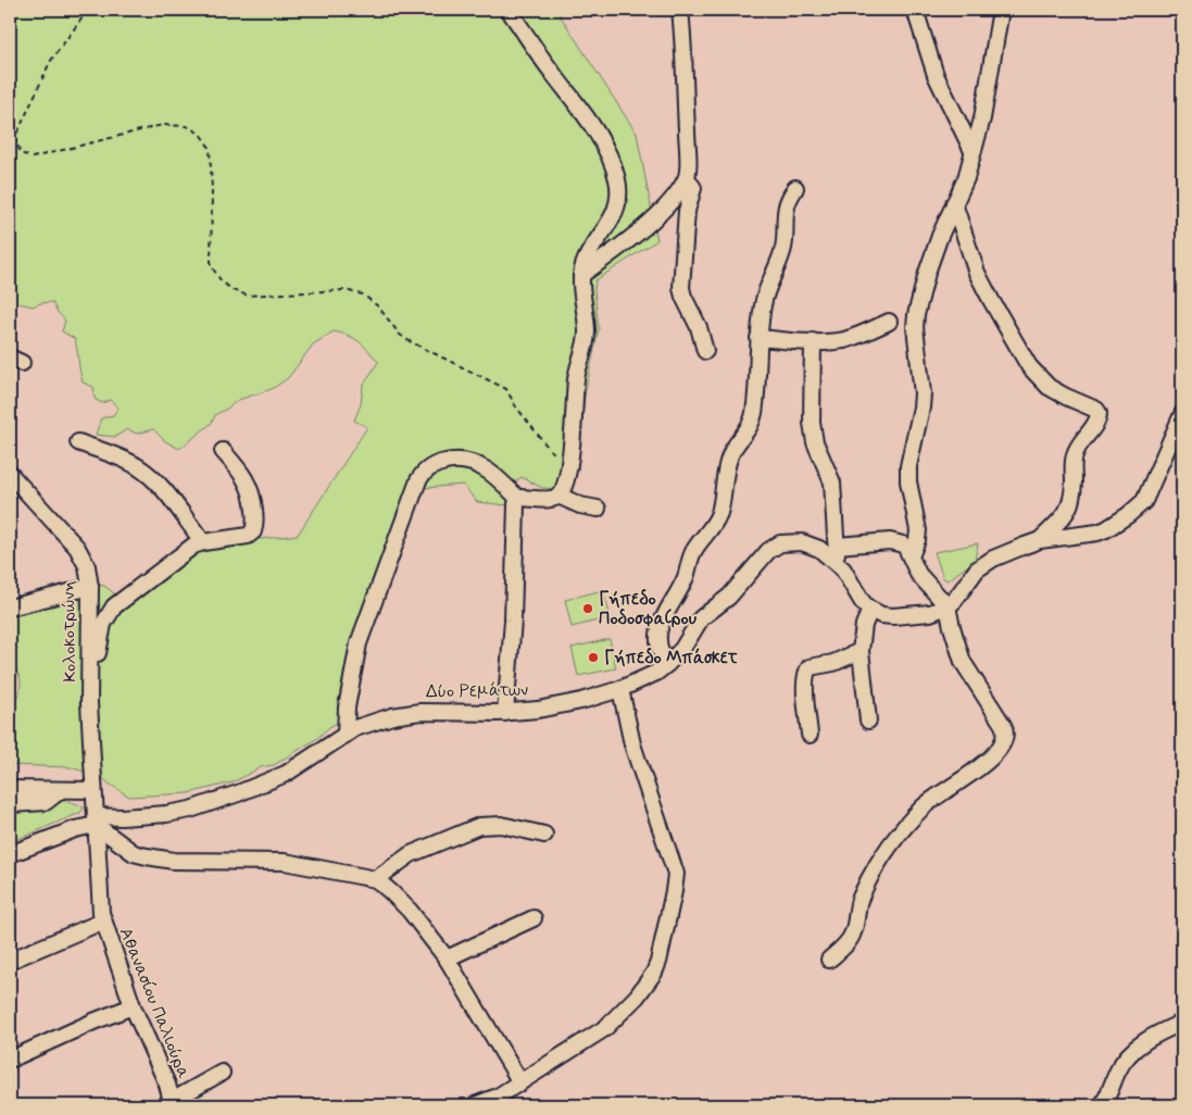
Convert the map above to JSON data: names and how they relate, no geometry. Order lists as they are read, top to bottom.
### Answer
{
  "streets": {
    "street": ["Κολοκοτρώνη", "Δύο Ρεμάτων", "Αθανασίου Παλιούρα"]
  },
  "crossings": [
    ["Κολοκοτρώνη", "Δύο Ρεμάτων"],
    ["Κολοκοτρώνη", "Αθανασίου Παλιούρα"],
    ["Δύο Ρεμάτων", "Αθανασίου Παλιούρα"]
  ],
  "places": ["Γήπεδο Ποδοσφαίρου", "Γήπεδο Μπάσκετ"]
}
